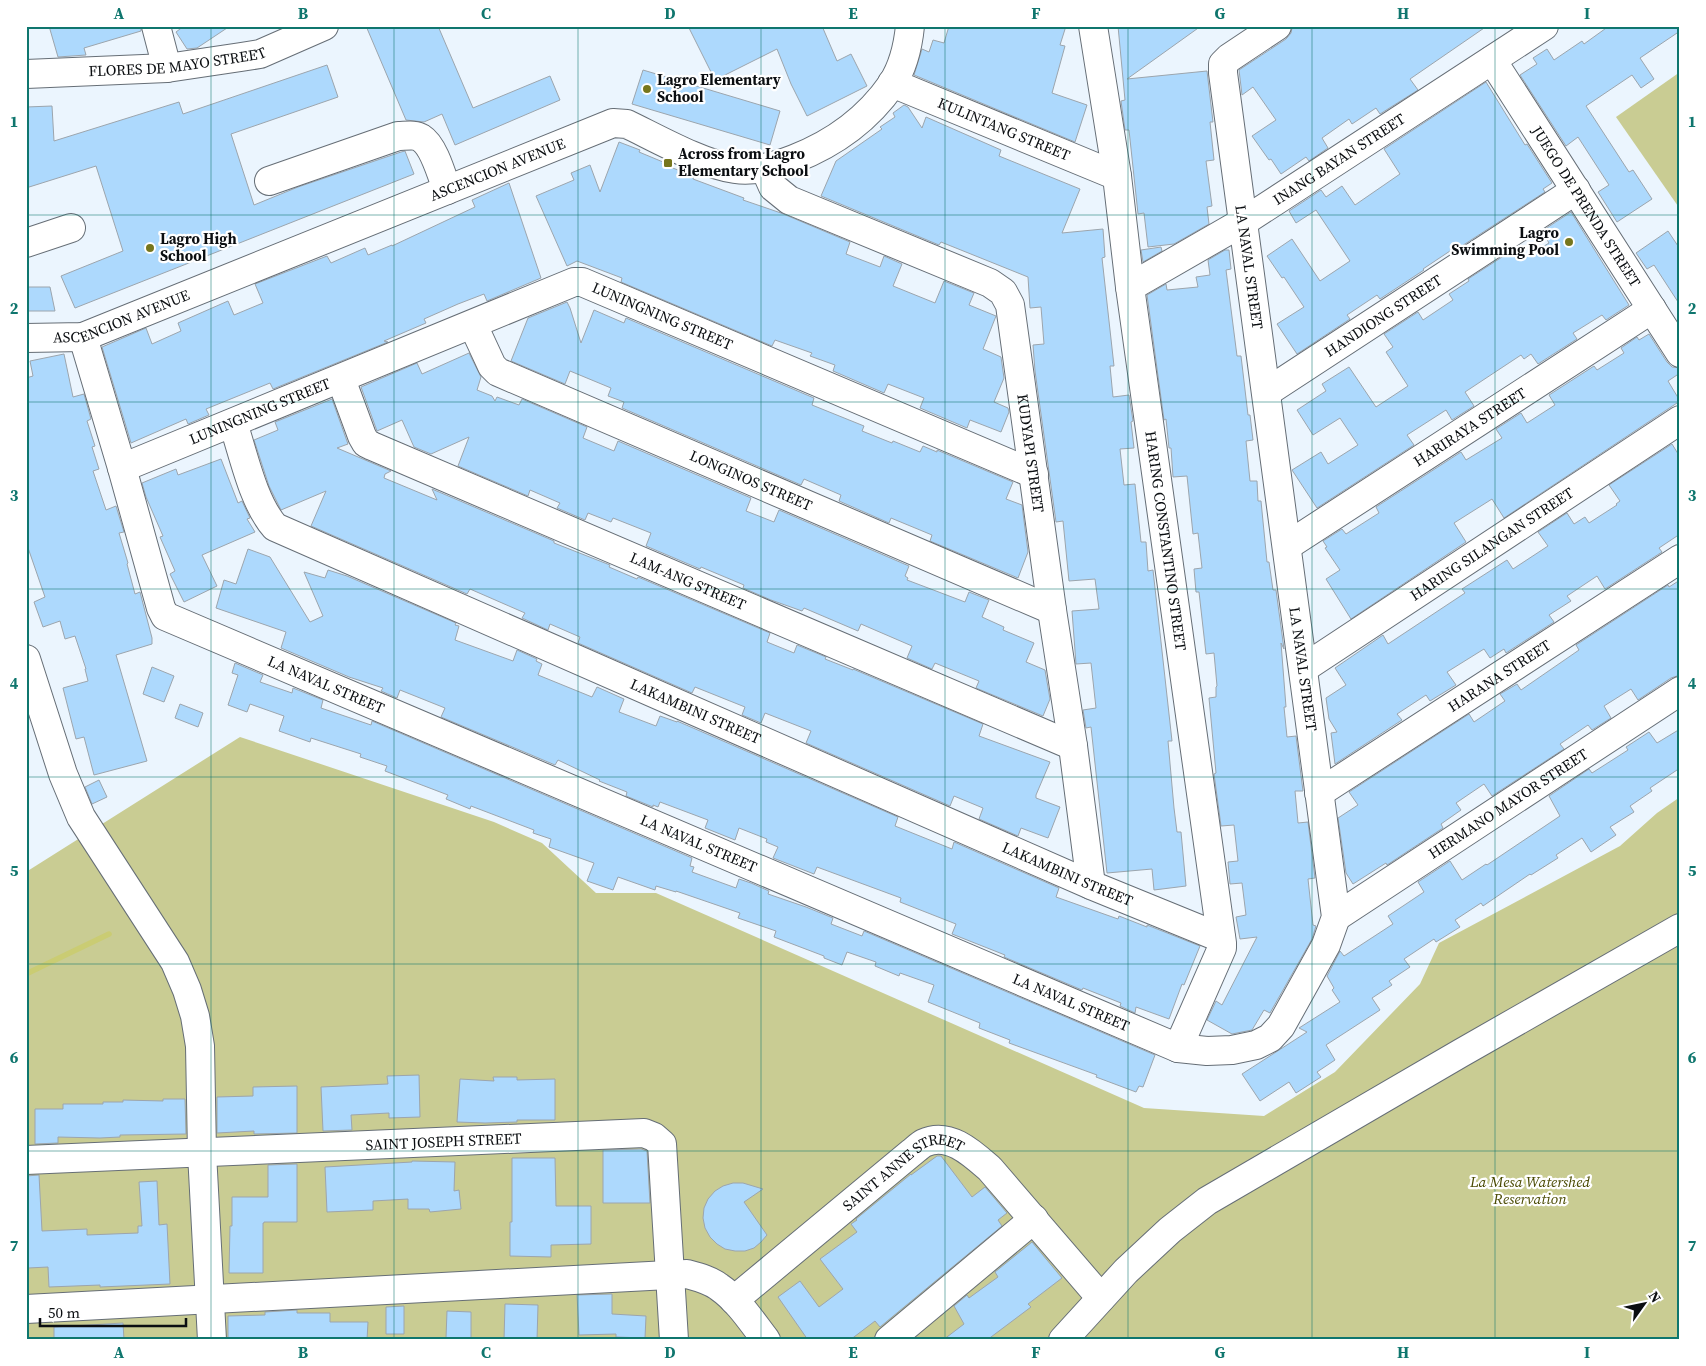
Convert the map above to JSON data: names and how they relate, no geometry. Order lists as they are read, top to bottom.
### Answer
{
  "streets": {
    "street": [
      "FLORES DE MAYO STREET",
      "KULINTANG STREET",
      "INANG BAYAN STREET",
      "ASCENCION AVENUE",
      "JUEGO DE PRENDA STREET",
      "LA NAVAL STREET",
      "LUNINGNING STREET",
      "HANDIONG STREET",
      "HARIRAYA STREET",
      "KUDYAPI STREET",
      "LONGINOS STREET",
      "HARING CONSTANTINO STREET",
      "HARING SILANGAN STREET",
      "LAM-ANG STREET",
      "HARANA STREET",
      "LAKAMBINI STREET",
      "HERMANO MAYOR STREET",
      "SAINT JOSEPH STREET",
      "SAINT ANNE STREET"
    ]
  },
  "crossings": [
    ["KULINTANG STREET", "ASCENCION AVENUE"],
    ["KULINTANG STREET", "HARING CONSTANTINO STREET"],
    ["INANG BAYAN STREET", "JUEGO DE PRENDA STREET"],
    ["INANG BAYAN STREET", "LA NAVAL STREET"],
    ["INANG BAYAN STREET", "HARING CONSTANTINO STREET"],
    ["ASCENCION AVENUE", "LA NAVAL STREET"],
    ["ASCENCION AVENUE", "KUDYAPI STREET"],
    ["JUEGO DE PRENDA STREET", "HANDIONG STREET"],
    ["JUEGO DE PRENDA STREET", "HARIRAYA STREET"],
    ["LA NAVAL STREET", "LUNINGNING STREET"],
    ["LA NAVAL STREET", "HANDIONG STREET"],
    ["LA NAVAL STREET", "HARIRAYA STREET"],
    ["LA NAVAL STREET", "HARING CONSTANTINO STREET"],
    ["LA NAVAL STREET", "HARING SILANGAN STREET"],
    ["LA NAVAL STREET", "HARANA STREET"],
    ["LA NAVAL STREET", "HERMANO MAYOR STREET"],
    ["LUNINGNING STREET", "KUDYAPI STREET"],
    ["LUNINGNING STREET", "LONGINOS STREET"],
    ["LUNINGNING STREET", "LAM-ANG STREET"],
    ["LUNINGNING STREET", "LAKAMBINI STREET"],
    ["KUDYAPI STREET", "LONGINOS STREET"],
    ["KUDYAPI STREET", "LAM-ANG STREET"],
    ["KUDYAPI STREET", "LAKAMBINI STREET"],
    ["HARING CONSTANTINO STREET", "LAKAMBINI STREET"]
  ],
  "parks": ["La Mesa Watershed Reservation"],
  "places": {
    "other": ["Lagro Elementary School", "Lagro Swimming Pool", "Lagro High School"],
    "transit": ["Across from Lagro Elementary School"]
  },
  "scale_bar": "50 m",
  "north": "top right",
  "grid": {
    "columns": [
      "A",
      "B",
      "C",
      "D",
      "E",
      "F",
      "G",
      "H",
      "I"
    ],
    "rows": [
      "1",
      "2",
      "3",
      "4",
      "5",
      "6",
      "7"
    ]
  }
}
